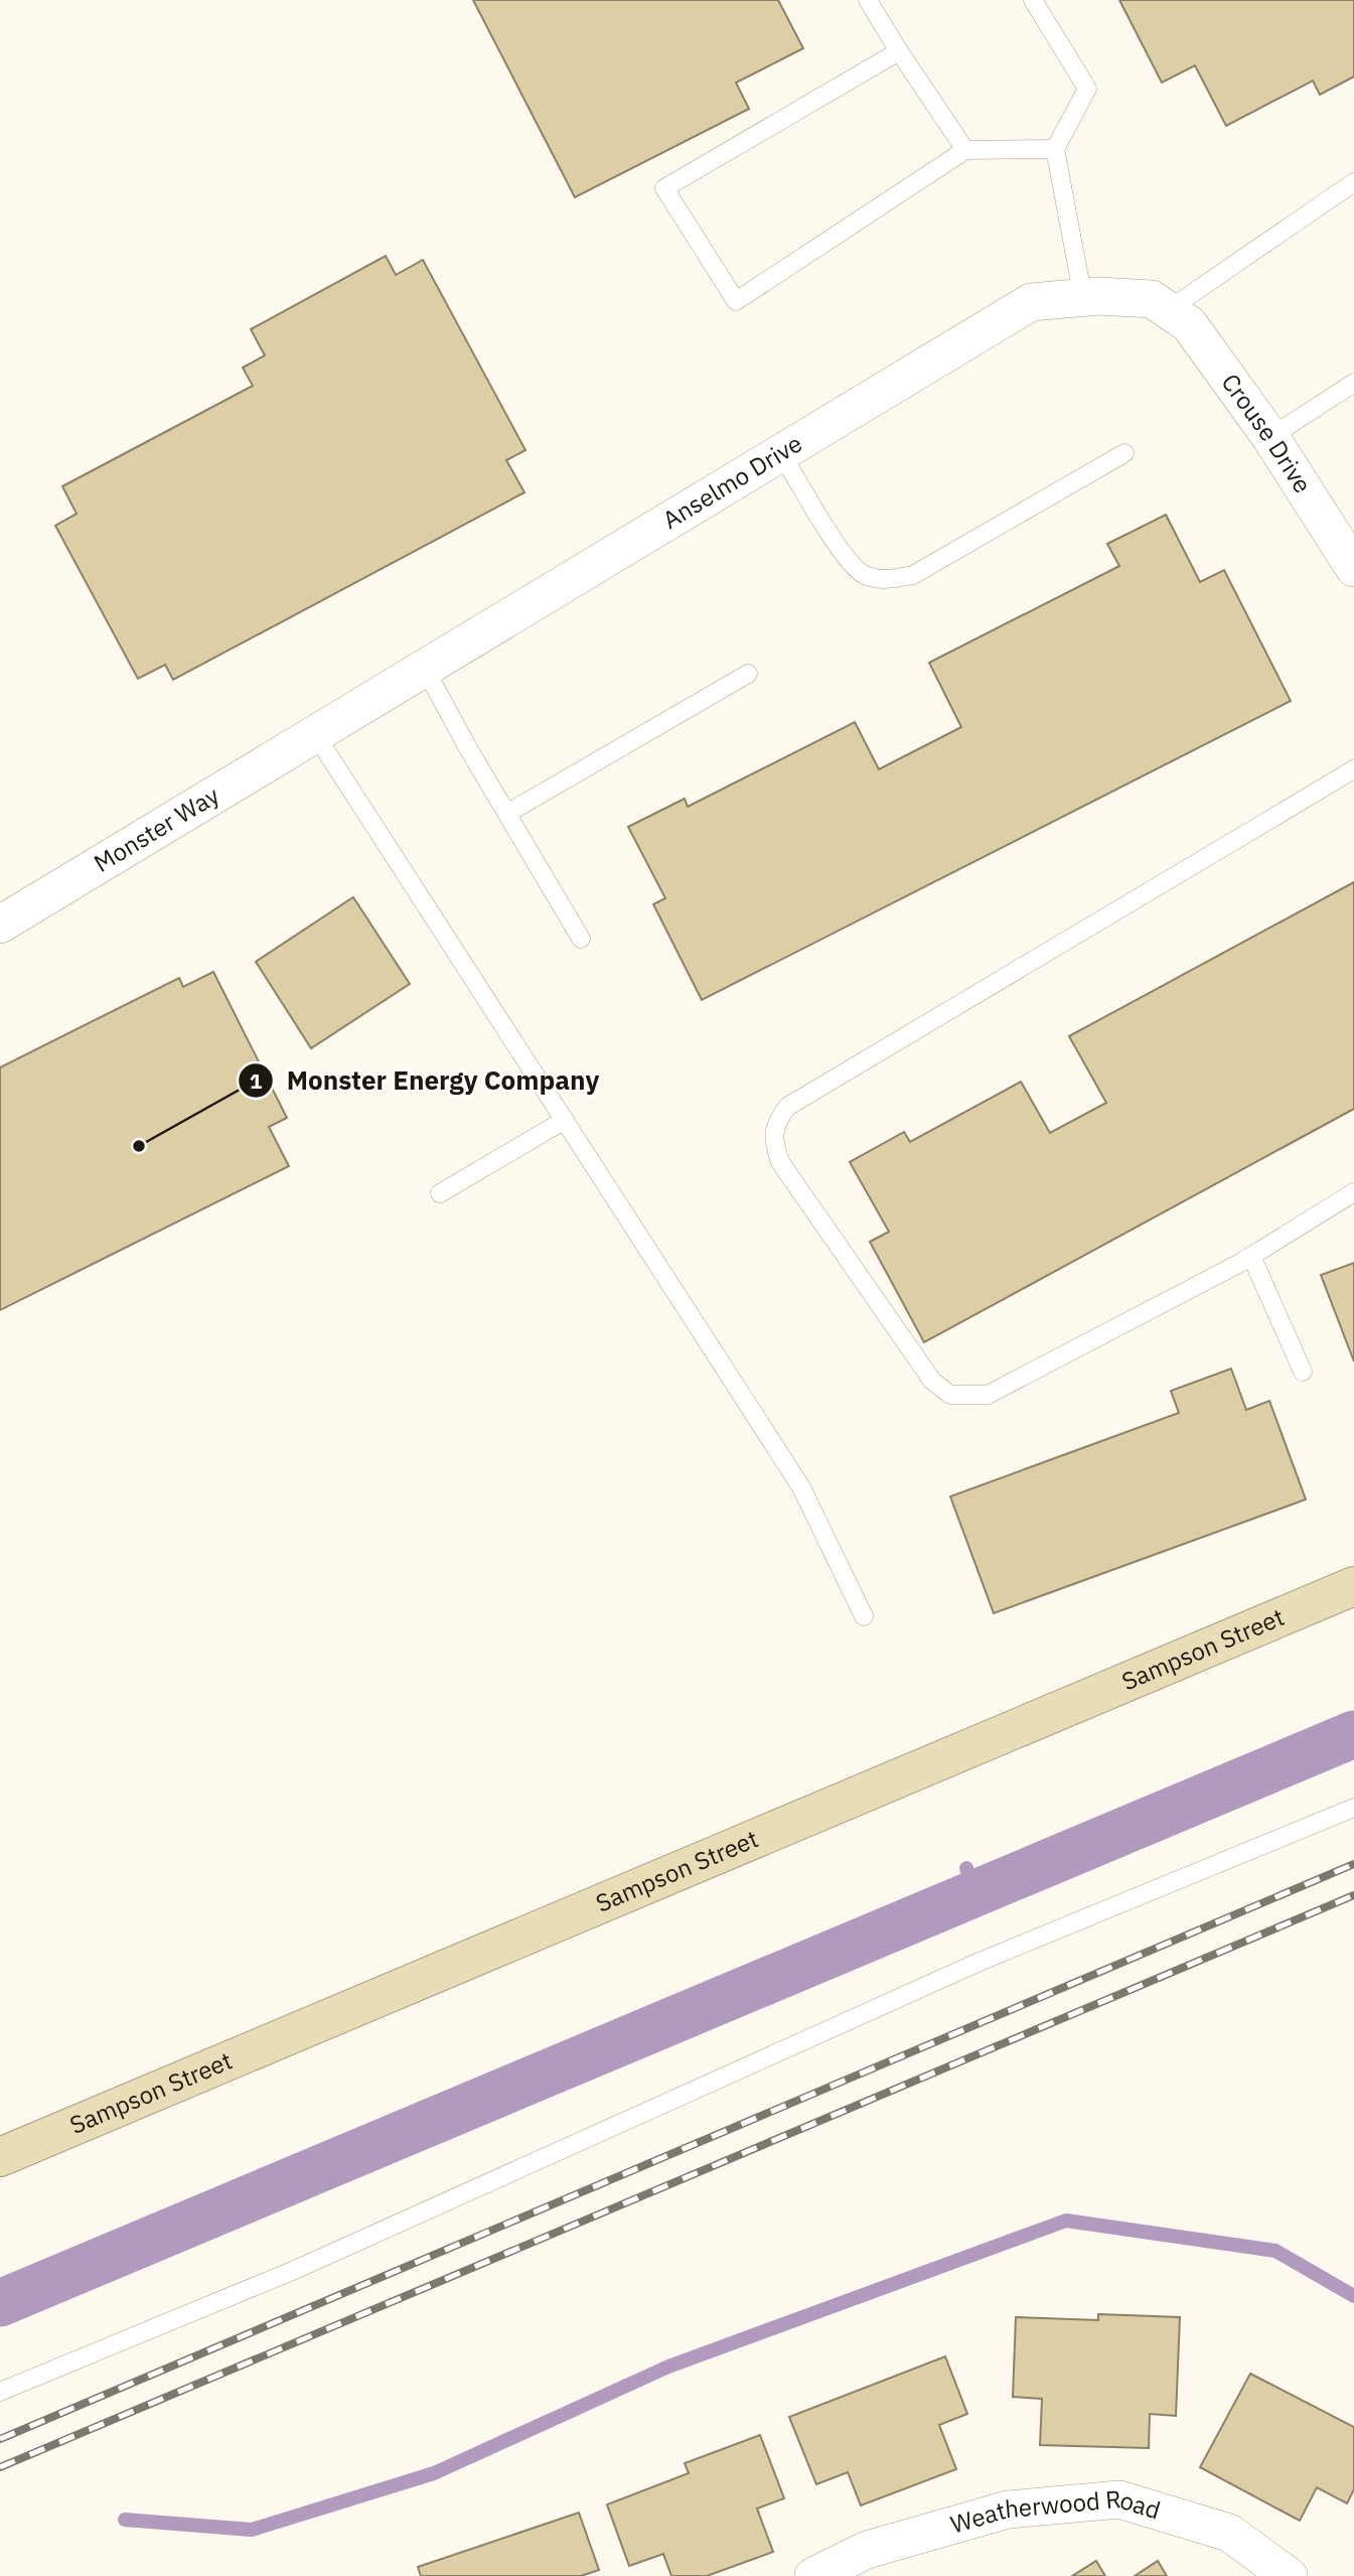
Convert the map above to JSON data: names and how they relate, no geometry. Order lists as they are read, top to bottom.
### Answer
{
  "streets": {
    "street": [
      "Crouse Drive",
      "Anselmo Drive",
      "Monster Way",
      "Sampson Street",
      "Weatherwood Road"
    ]
  },
  "crossings": [
    ["Crouse Drive", "Anselmo Drive"],
    ["Anselmo Drive", "Monster Way"]
  ],
  "places": ["Monster Energy Company"]
}
